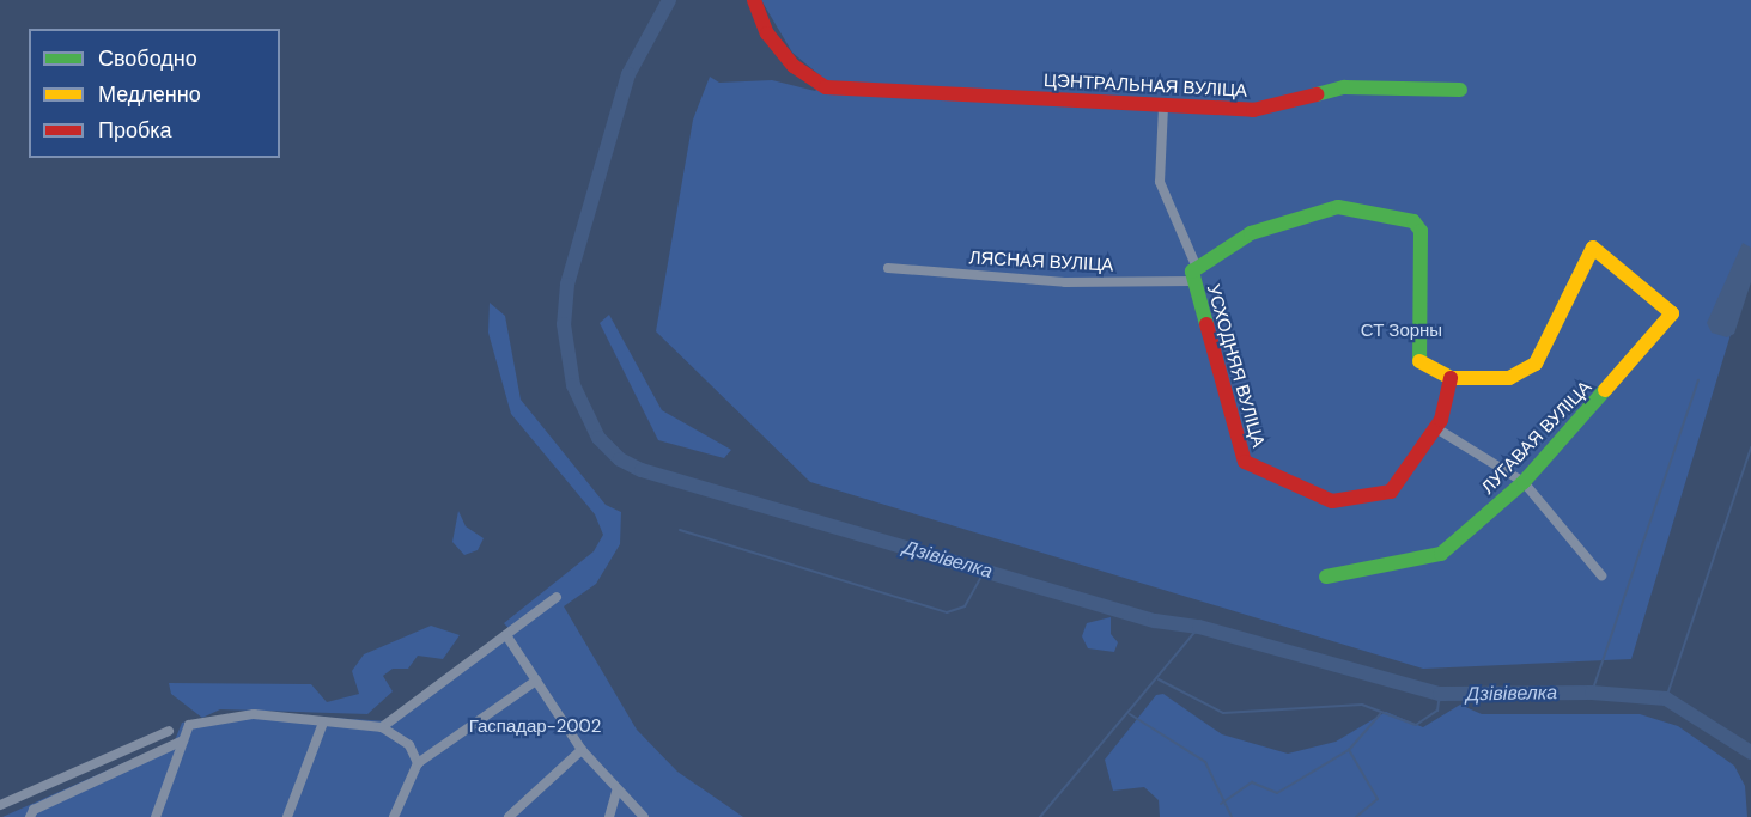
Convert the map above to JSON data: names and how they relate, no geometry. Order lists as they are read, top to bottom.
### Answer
{
  "streets": {
    "street": [
      "ЦЭНТРАЛЬНАЯ ВУЛІЦА",
      "ЛЯСНАЯ ВУЛІЦА",
      "УСХОДНЯЯ ВУЛІЦА",
      "ЛУГАВАЯ ВУЛІЦА"
    ]
  },
  "crossings": [
    ["ЦЭНТРАЛЬНАЯ ВУЛІЦА", "УСХОДНЯЯ ВУЛІЦА"],
    ["ЛЯСНАЯ ВУЛІЦА", "УСХОДНЯЯ ВУЛІЦА"]
  ],
  "water": ["Дзівівелка"],
  "parks": ["СТ Зорны", "Гаспадар-2002"],
  "legend": ["Свободно", "Медленно", "Пробка"]
}
